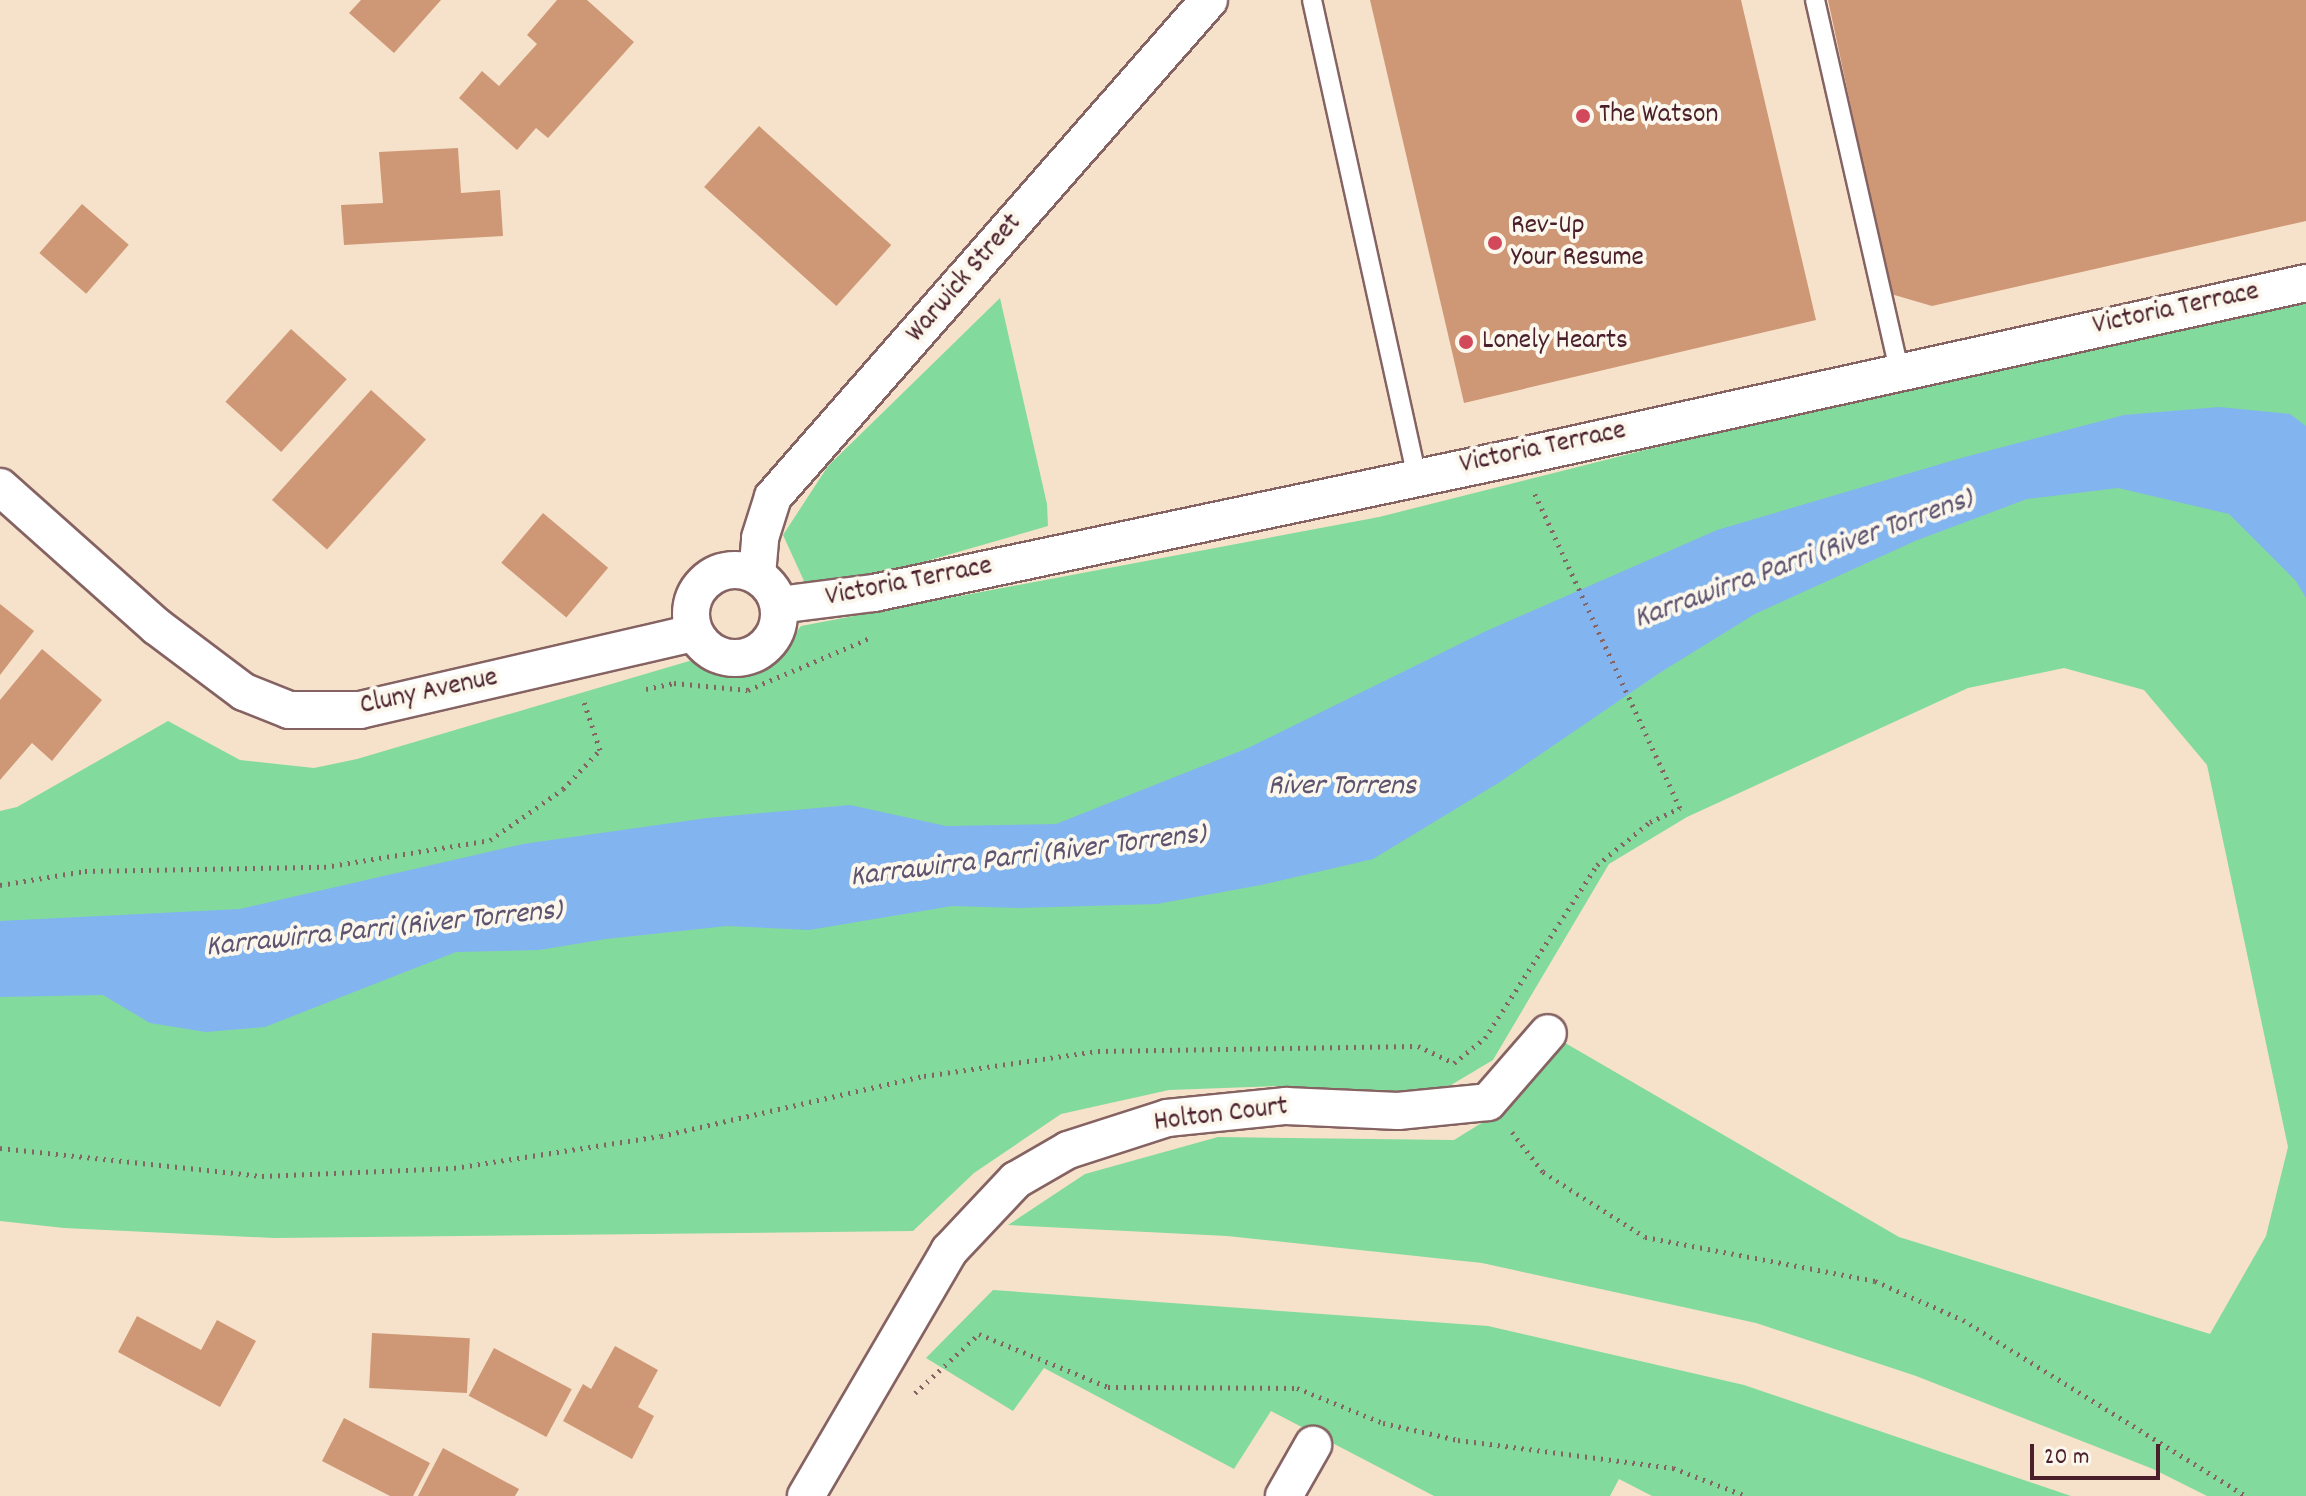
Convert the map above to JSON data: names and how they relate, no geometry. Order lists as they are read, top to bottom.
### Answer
{
  "streets": {
    "street": [
      "Warwick Street",
      "Victoria Terrace",
      "Cluny Avenue",
      "Holton Court"
    ]
  },
  "crossings": [
    ["Warwick Street", "Victoria Terrace"],
    ["Warwick Street", "Cluny Avenue"],
    ["Victoria Terrace", "Cluny Avenue"]
  ],
  "water": ["Karrawirra Parri (River Torrens)", "River Torrens"],
  "places": ["The Watson", "Rev-Up Your Resume", "Lonely Hearts"],
  "scale_bar": "20 m"
}
